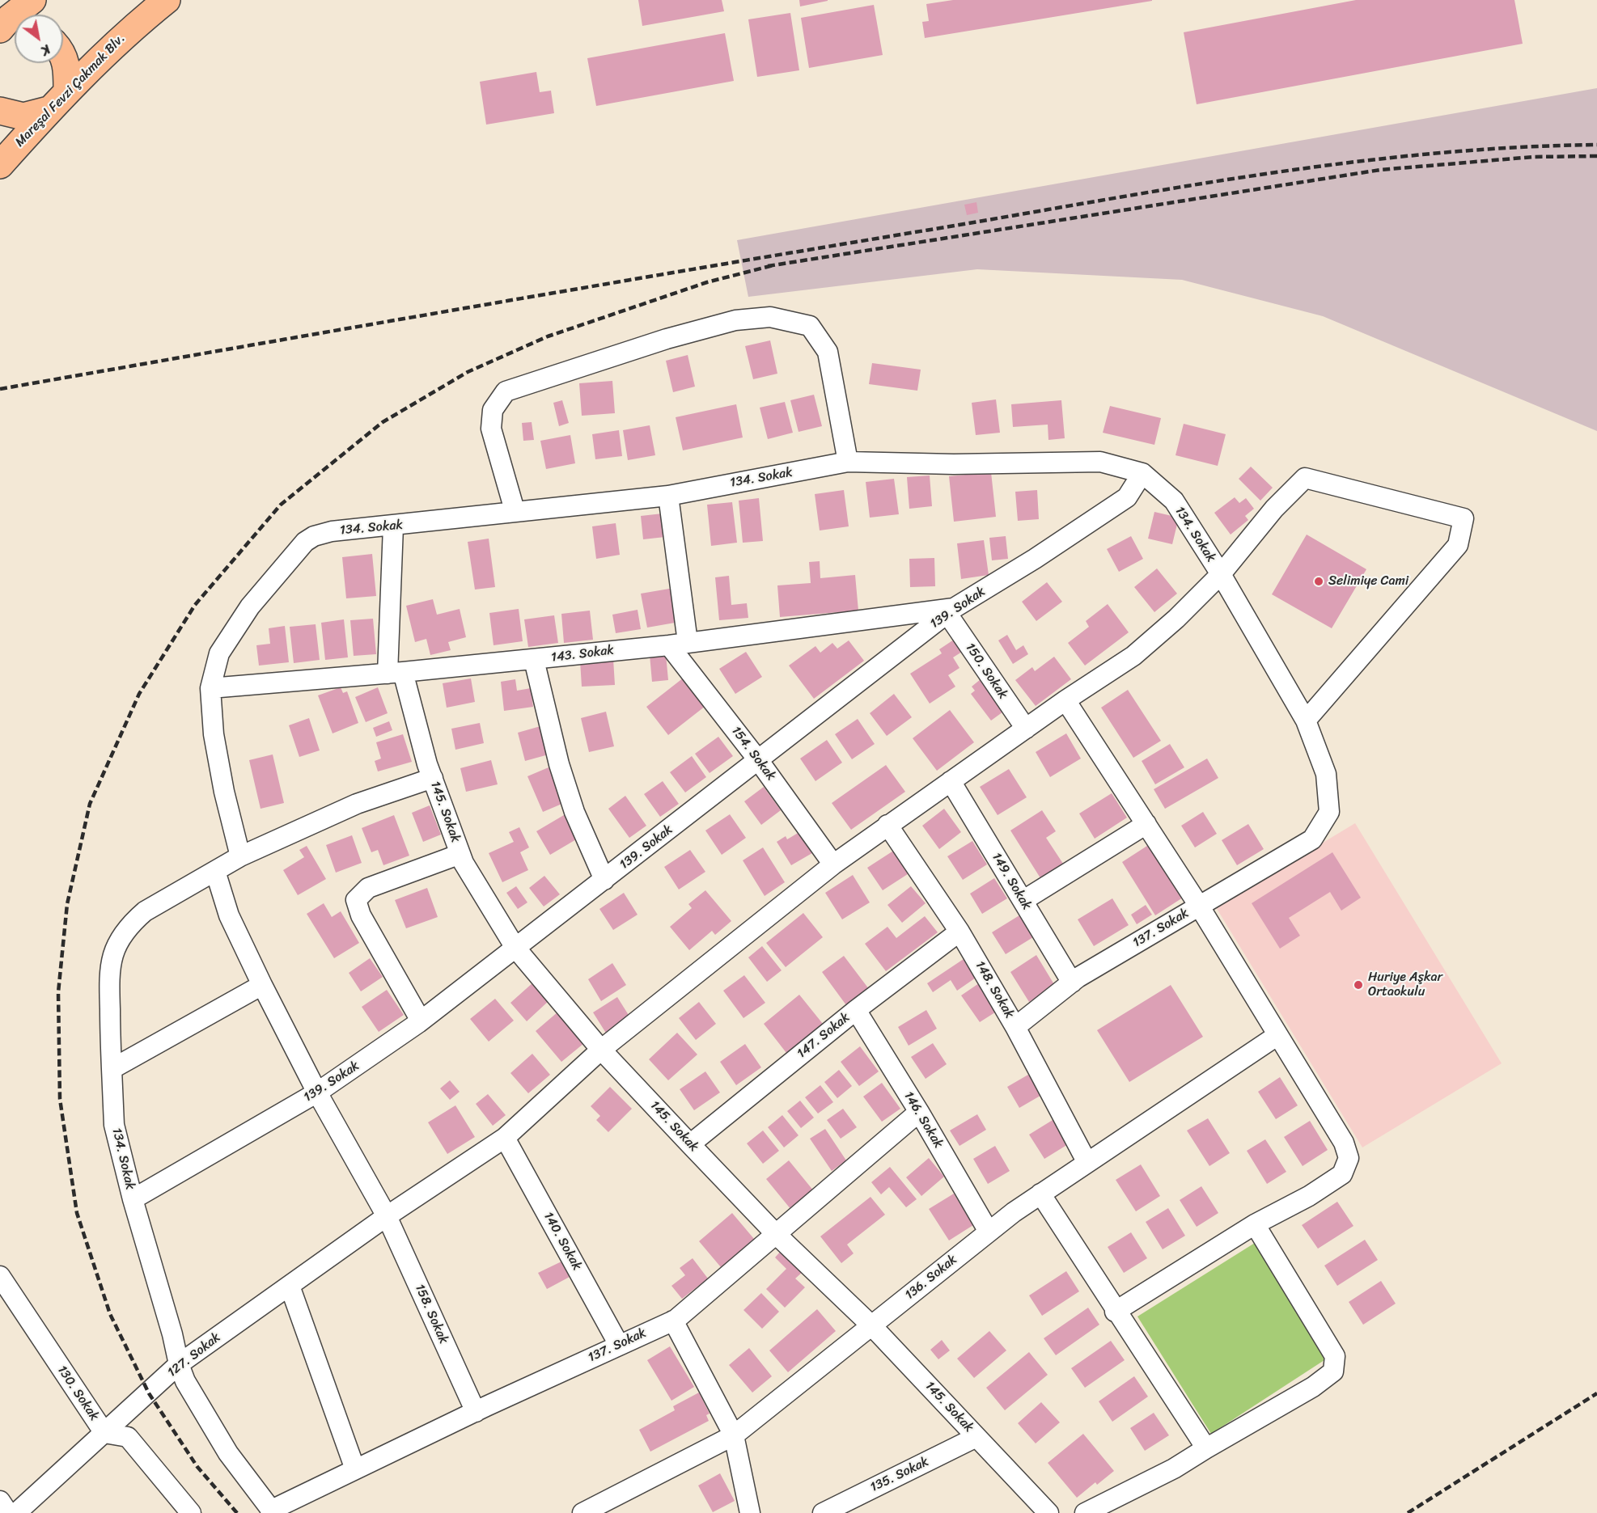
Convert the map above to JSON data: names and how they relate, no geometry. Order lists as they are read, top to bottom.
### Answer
{
  "streets": {
    "main road": ["Mareşal Fevzi Çakmak Blv."],
    "street": [
      "134. Sokak",
      "139. Sokak",
      "143. Sokak",
      "150. Sokak",
      "154. Sokak",
      "145. Sokak",
      "149. Sokak",
      "137. Sokak",
      "148. Sokak",
      "147. Sokak",
      "146. Sokak",
      "140. Sokak",
      "136. Sokak",
      "158. Sokak",
      "127. Sokak",
      "130. Sokak",
      "135. Sokak"
    ]
  },
  "crossings": [
    ["134. Sokak", "139. Sokak"],
    ["134. Sokak", "143. Sokak"],
    ["134. Sokak", "145. Sokak"],
    ["134. Sokak", "137. Sokak"],
    ["134. Sokak", "127. Sokak"],
    ["139. Sokak", "143. Sokak"],
    ["139. Sokak", "150. Sokak"],
    ["139. Sokak", "154. Sokak"],
    ["139. Sokak", "145. Sokak"],
    ["139. Sokak", "158. Sokak"],
    ["143. Sokak", "150. Sokak"],
    ["143. Sokak", "154. Sokak"],
    ["143. Sokak", "145. Sokak"],
    ["150. Sokak", "127. Sokak"],
    ["154. Sokak", "127. Sokak"],
    ["145. Sokak", "137. Sokak"],
    ["145. Sokak", "147. Sokak"],
    ["145. Sokak", "136. Sokak"],
    ["145. Sokak", "127. Sokak"],
    ["145. Sokak", "135. Sokak"],
    ["149. Sokak", "137. Sokak"],
    ["149. Sokak", "127. Sokak"],
    ["137. Sokak", "148. Sokak"],
    ["137. Sokak", "146. Sokak"],
    ["137. Sokak", "140. Sokak"],
    ["137. Sokak", "158. Sokak"],
    ["148. Sokak", "147. Sokak"],
    ["148. Sokak", "136. Sokak"],
    ["148. Sokak", "127. Sokak"],
    ["147. Sokak", "146. Sokak"],
    ["146. Sokak", "136. Sokak"],
    ["140. Sokak", "127. Sokak"],
    ["158. Sokak", "127. Sokak"],
    ["127. Sokak", "130. Sokak"]
  ],
  "places": ["Selimiye Cami", "Huriye Aşkar Ortaokulu"],
  "north": "bottom right"
}
